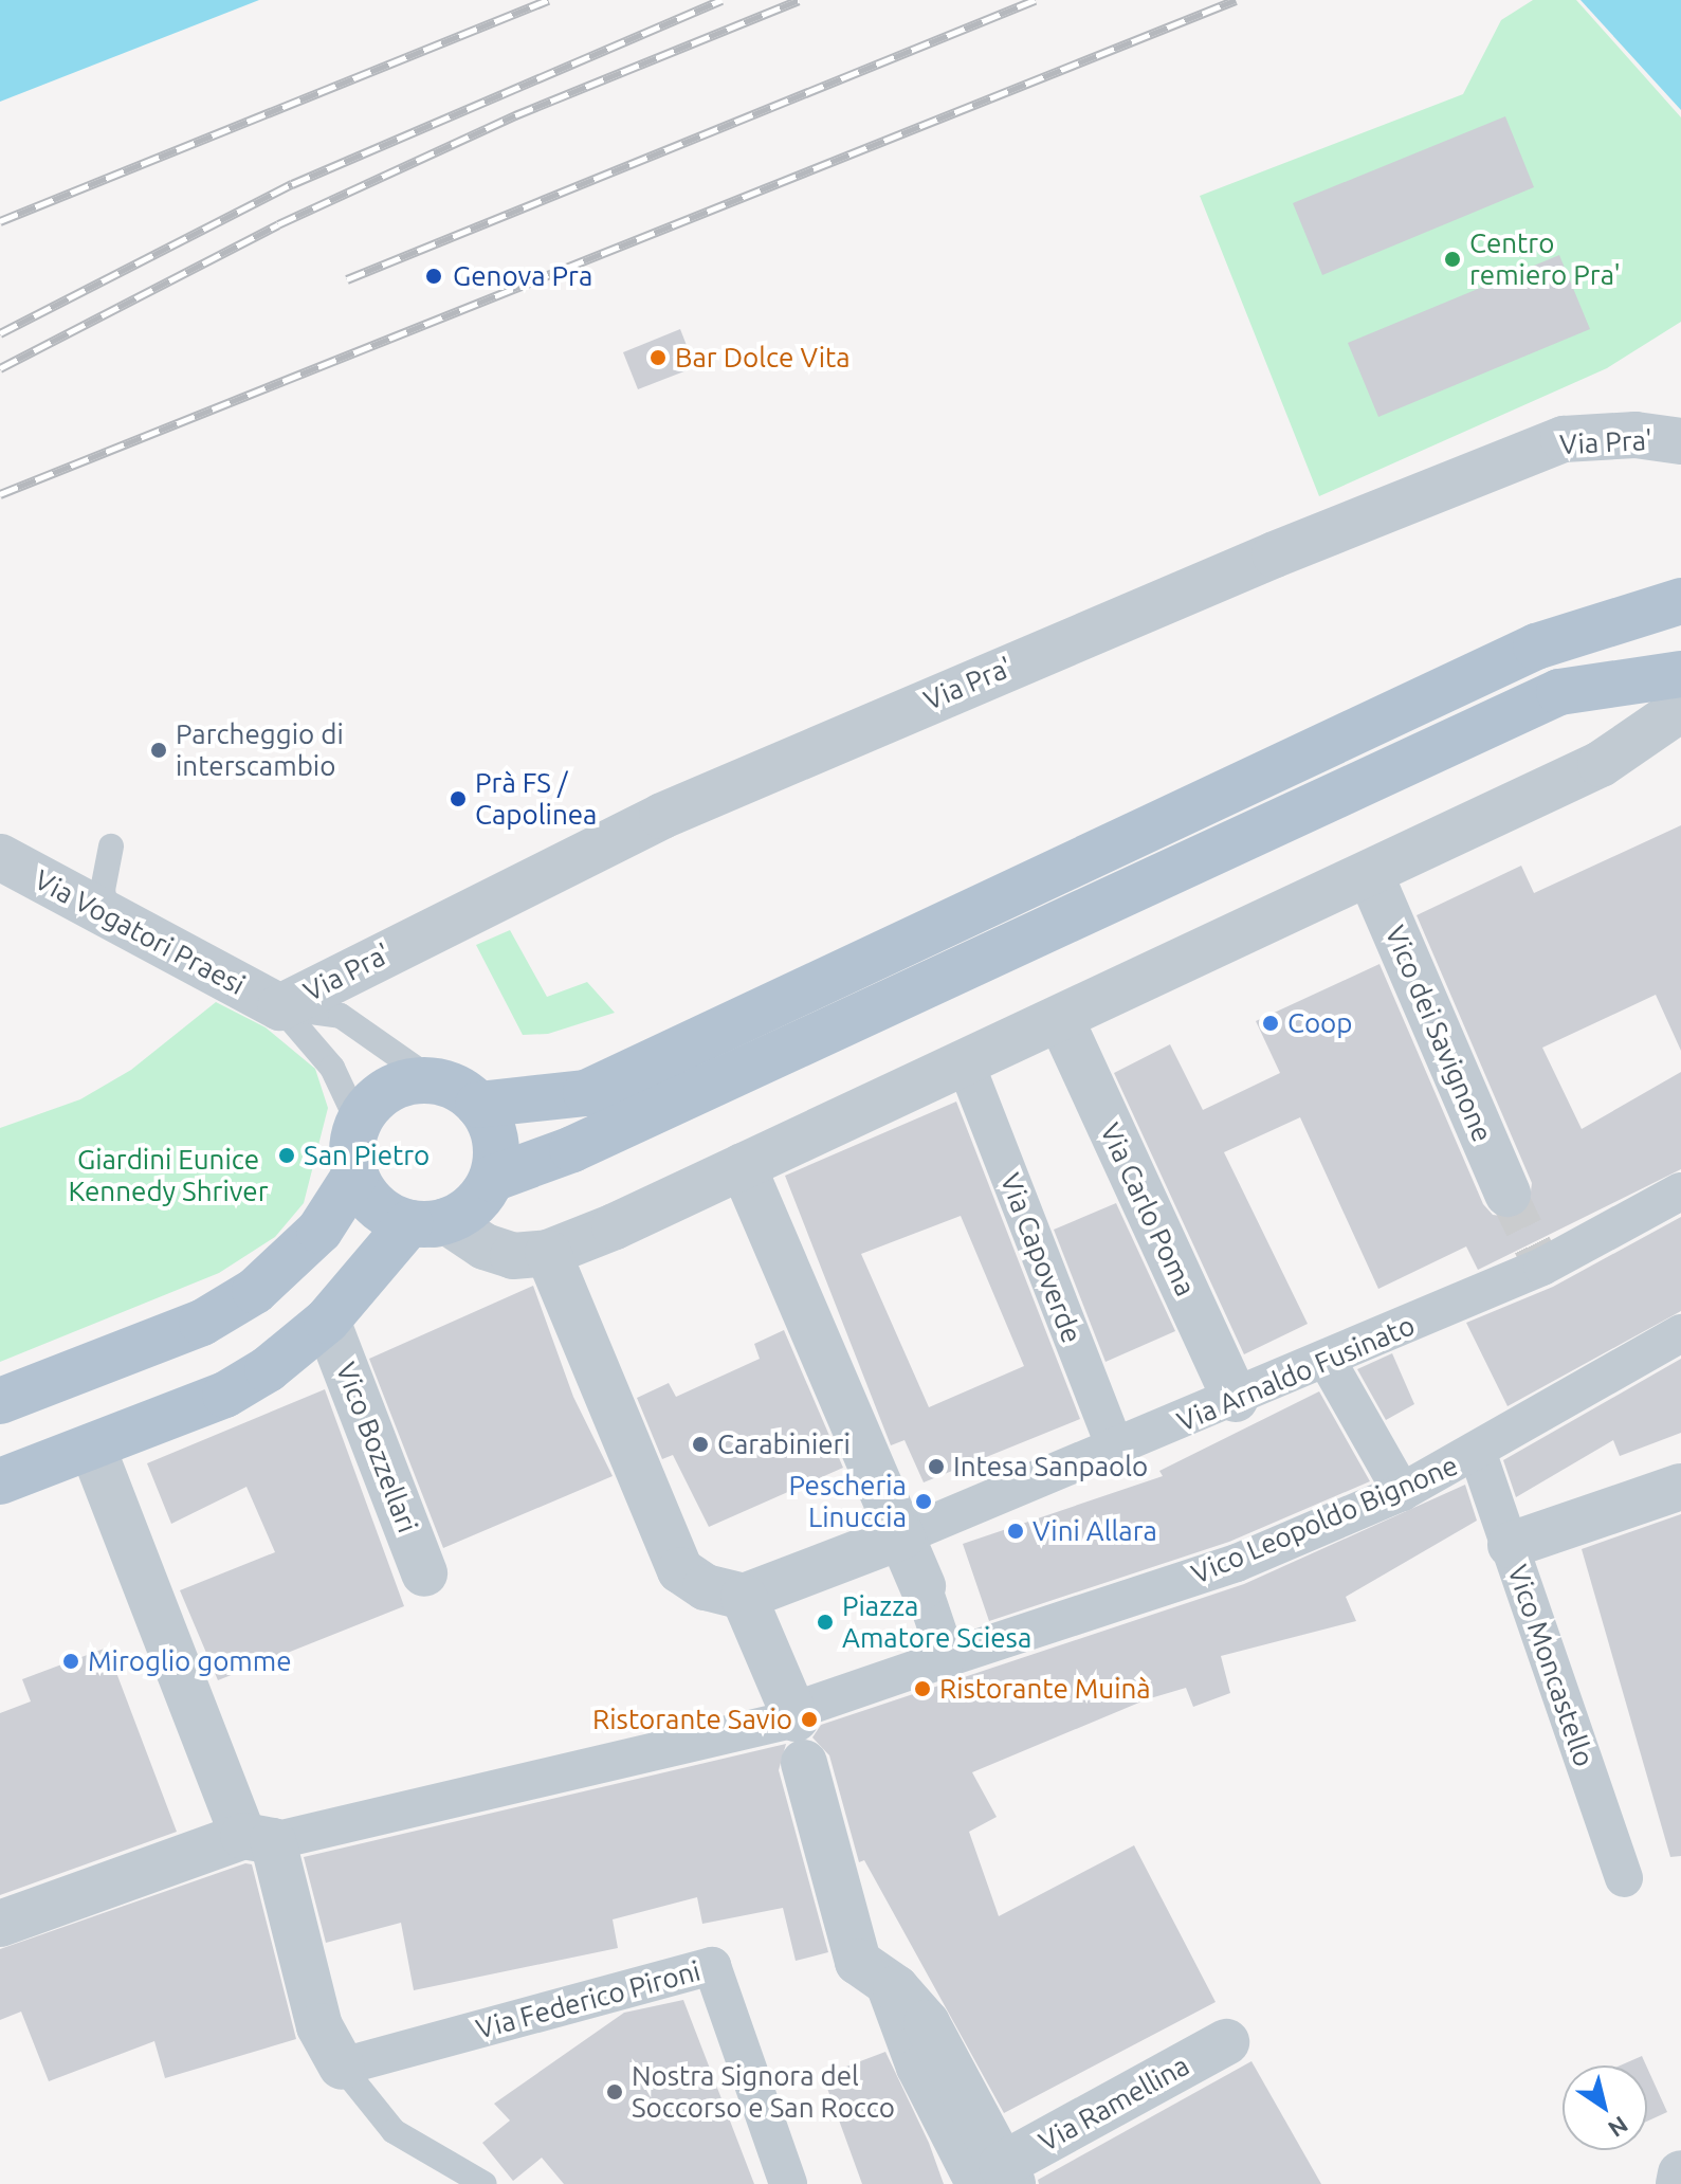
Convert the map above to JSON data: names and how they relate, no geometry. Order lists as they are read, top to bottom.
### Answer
{
  "streets": {
    "street": [
      "Via Pra'",
      "Via Vogatori Praesi",
      "Vico dei Savignone",
      "Via Carlo Poma",
      "Via Capoverde",
      "Via Arnaldo Fusinato",
      "Vico Bozzellari",
      "Vico Leopoldo Bignone",
      "Vico Moncastello",
      "Via Federico Pironi",
      "Via Ramellina"
    ]
  },
  "crossings": [
    ["Via Pra'", "Via Vogatori Praesi"],
    ["Via Carlo Poma", "Via Arnaldo Fusinato"],
    ["Via Capoverde", "Via Arnaldo Fusinato"],
    ["Vico Leopoldo Bignone", "Vico Moncastello"]
  ],
  "parks": ["Giardini Eunice Kennedy Shriver"],
  "places": [
    "Centro remiero Pra'",
    "Genova Pra",
    "Bar Dolce Vita",
    "Parcheggio di interscambio",
    "Prà FS / Capolinea",
    "Coop",
    "San Pietro",
    "Carabinieri",
    "Intesa Sanpaolo",
    "Pescheria Linuccia",
    "Vini Allara",
    "Piazza Amatore Sciesa",
    "Miroglio gomme",
    "Ristorante Muinà",
    "Ristorante Savio",
    "Nostra Signora del Soccorso e San Rocco"
  ],
  "north": "bottom right"
}
